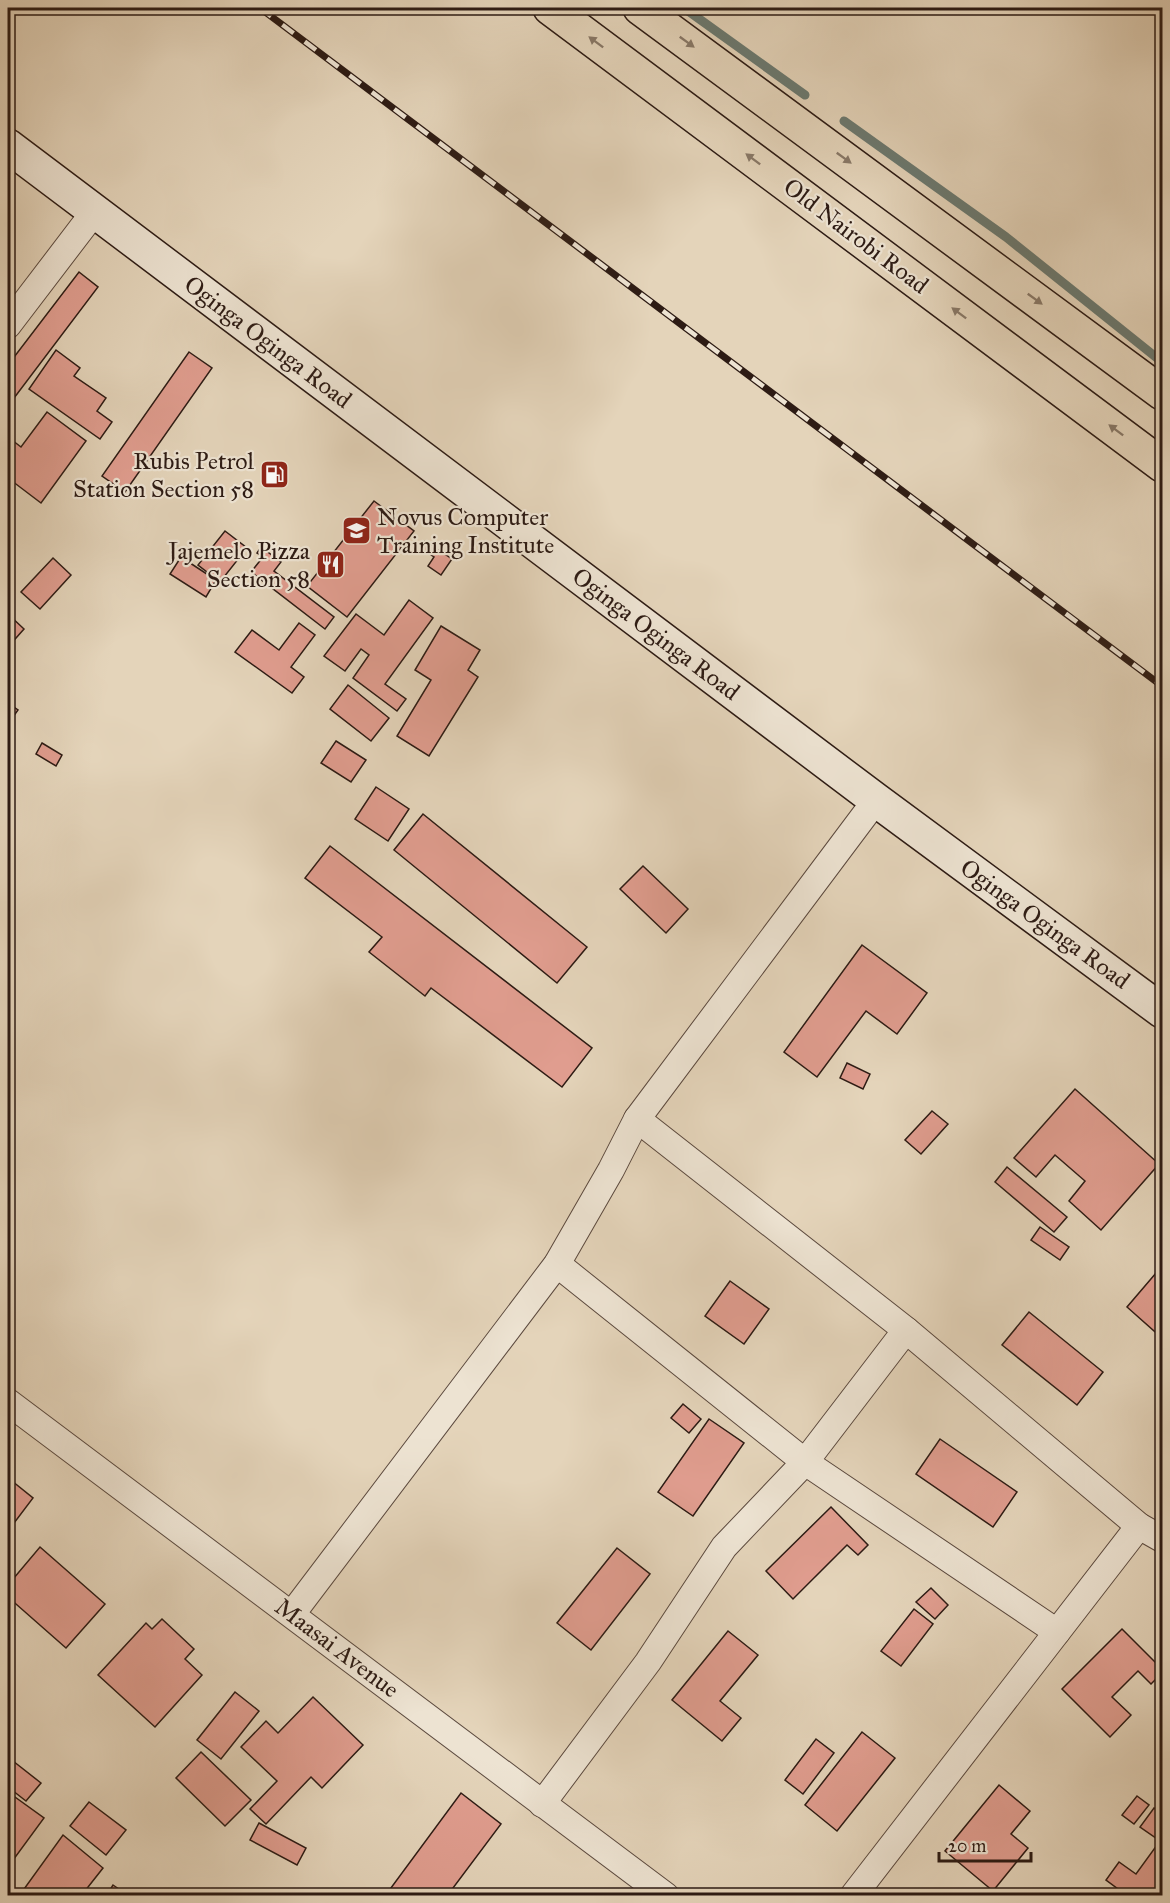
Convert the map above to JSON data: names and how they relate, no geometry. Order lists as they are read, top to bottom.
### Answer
{
  "streets": {
    "highway": ["Old Nairobi Road"],
    "street": ["Oginga Oginga Road", "Maasai Avenue"]
  },
  "places": {
    "fuel station": ["Rubis Petrol Station Section 58"],
    "school or university": ["Novus Computer Training Institute"],
    "restaurant": ["Jajemelo Pizza Section 58"]
  },
  "scale_bar": "20 m"
}
